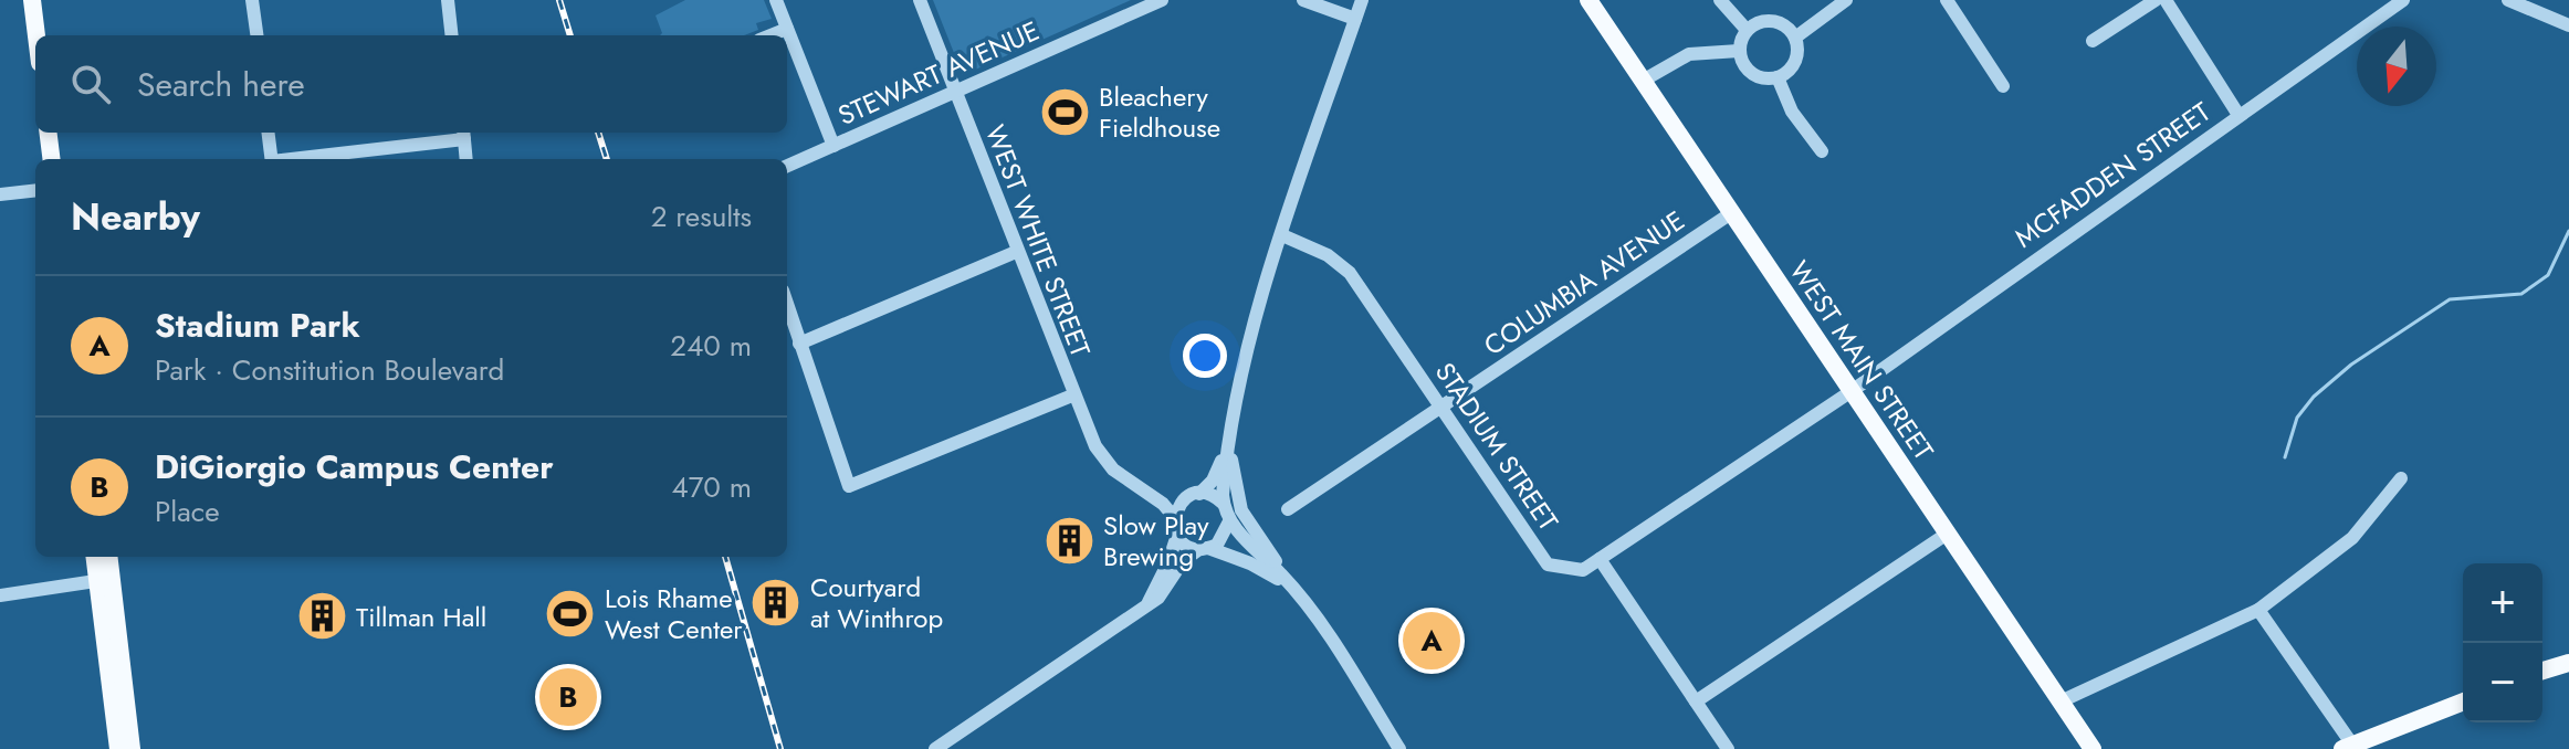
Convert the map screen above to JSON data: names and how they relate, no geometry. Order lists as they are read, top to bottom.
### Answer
{
  "streets": {
    "main road": ["WEST MAIN STREET"],
    "street": [
      "STEWART AVENUE",
      "MCFADDEN STREET",
      "WEST WHITE STREET",
      "COLUMBIA AVENUE",
      "STADIUM STREET"
    ]
  },
  "crossings": [
    ["STEWART AVENUE", "WEST WHITE STREET"],
    ["MCFADDEN STREET", "WEST MAIN STREET"],
    ["MCFADDEN STREET", "STADIUM STREET"],
    ["COLUMBIA AVENUE", "WEST MAIN STREET"],
    ["COLUMBIA AVENUE", "STADIUM STREET"]
  ],
  "places": {
    "sports": ["Bleachery Fieldhouse", "Lois Rhame West Center"],
    "building": ["Slow Play Brewing", "Courtyard at Winthrop", "Tillman Hall"]
  },
  "north": "bottom",
  "page": {
    "search": "Search here",
    "heading": ["Nearby", "2 results"],
    "list": [
      {
        "mark": "A",
        "name": "Stadium Park",
        "note": "Park · Constitution Boulevard",
        "value": "240 m"
      },
      {
        "mark": "B",
        "name": "DiGiorgio Campus Center",
        "note": "Place",
        "value": "470 m"
      }
    ],
    "map_buttons": ["+", "−"],
    "pins": ["A", "B"]
  }
}
